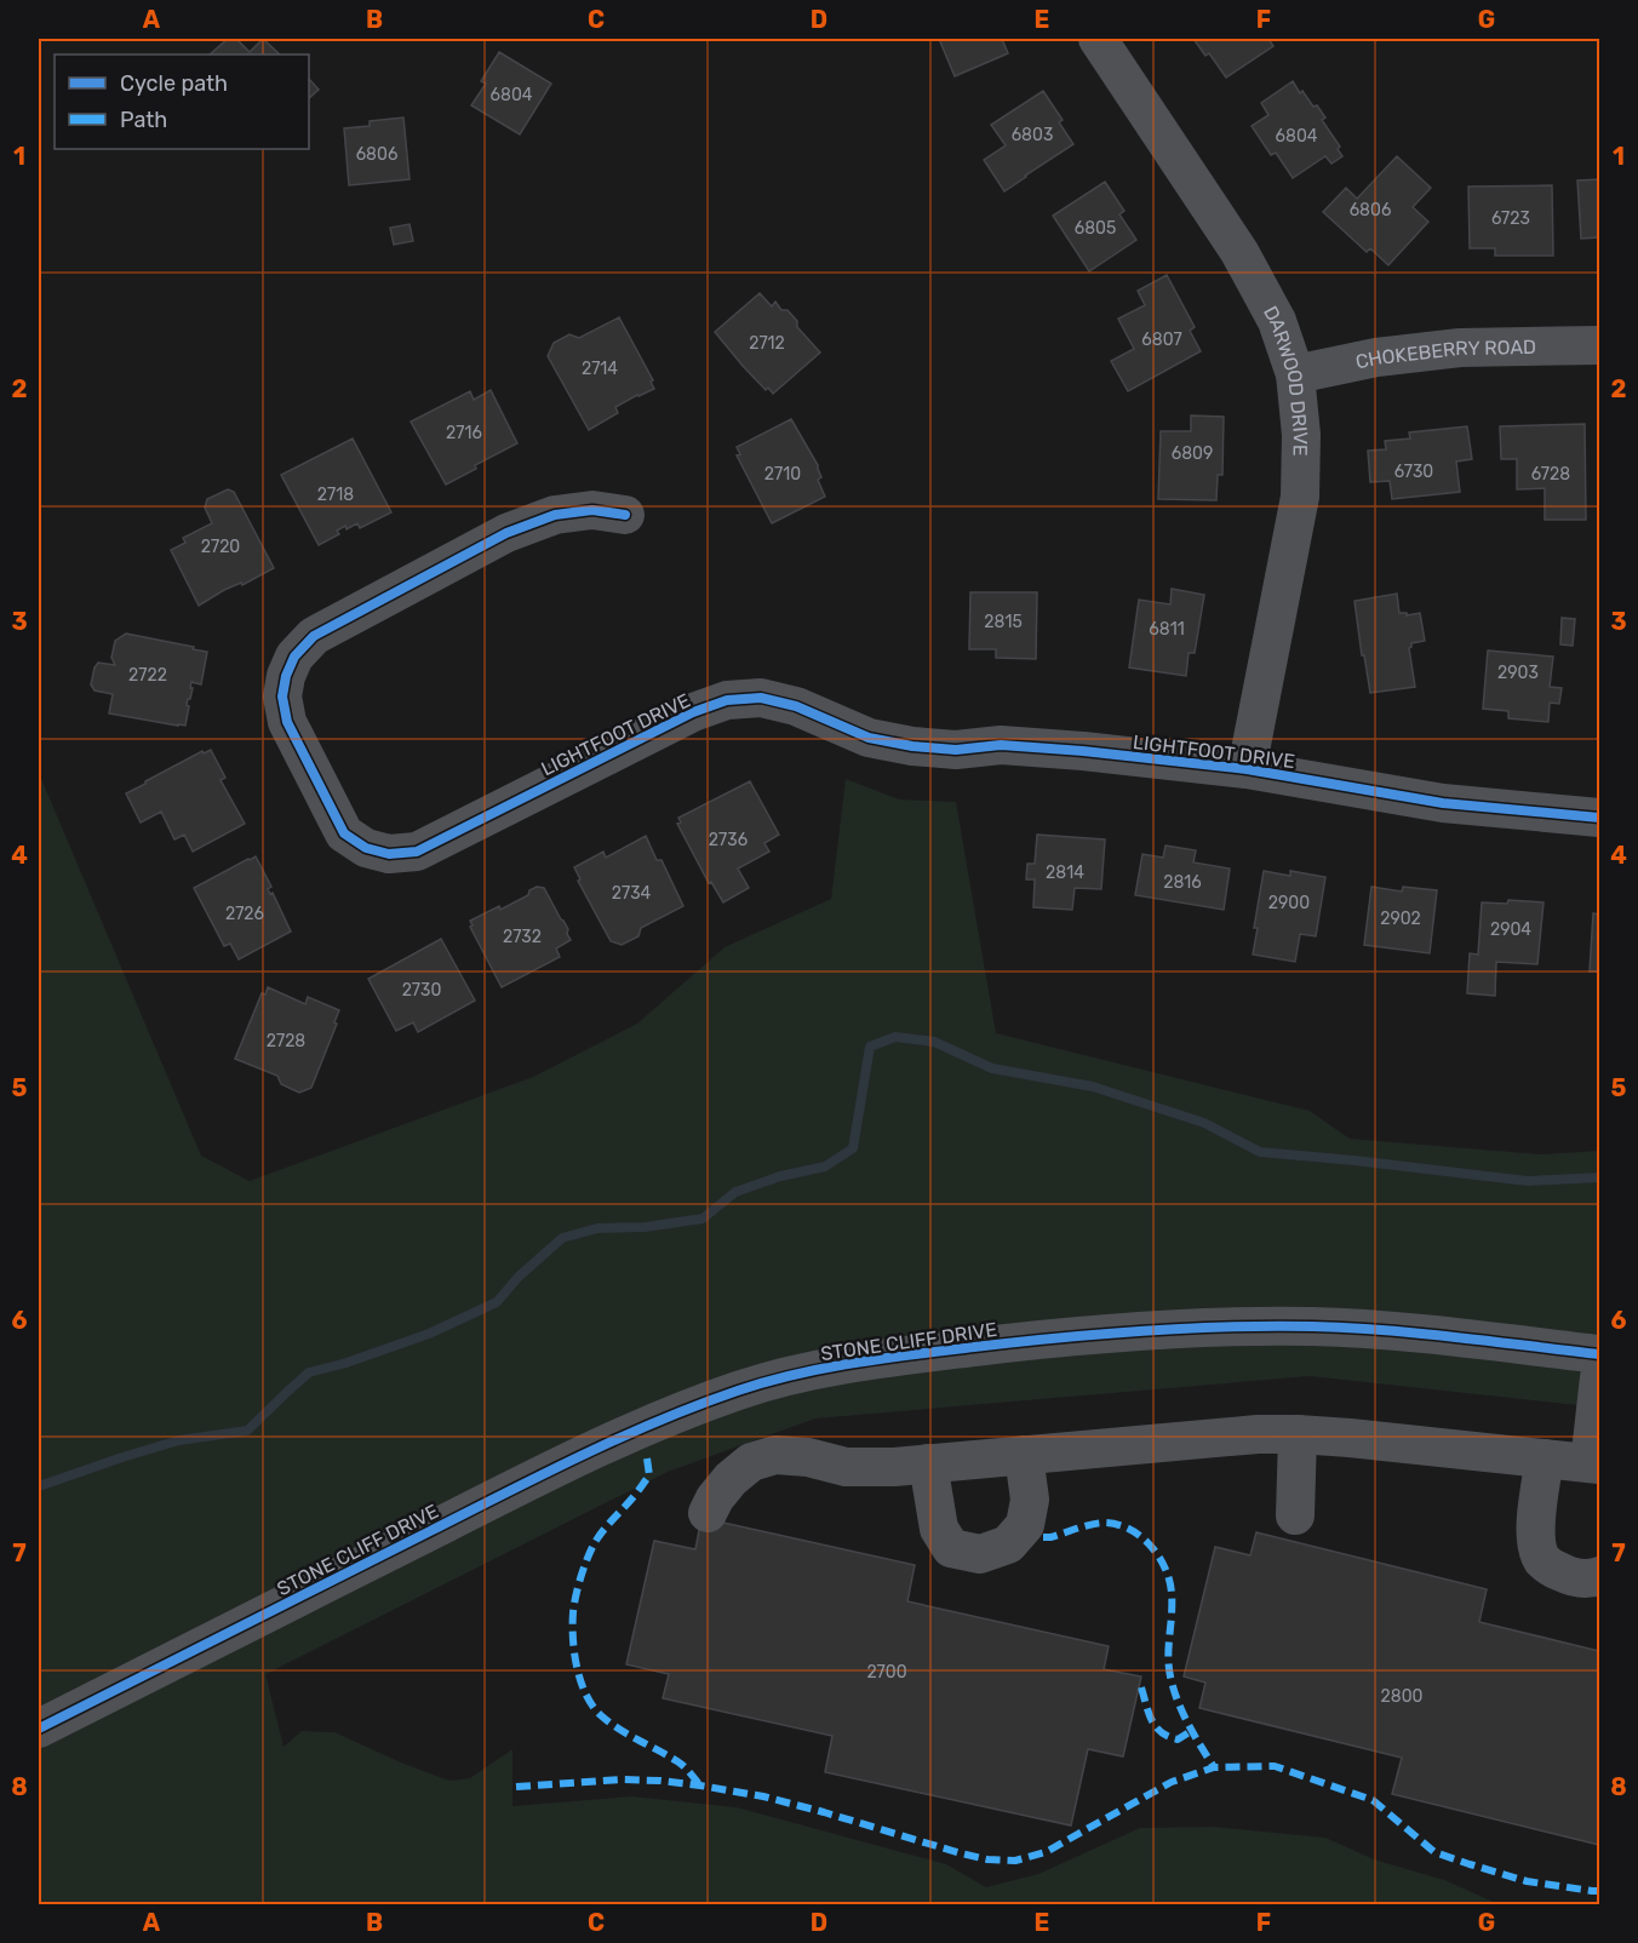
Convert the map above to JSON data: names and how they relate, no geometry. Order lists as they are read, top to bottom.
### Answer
{
  "streets": {
    "street": [
      "CHOKEBERRY ROAD",
      "DARWOOD DRIVE",
      "LIGHTFOOT DRIVE",
      "STONE CLIFF DRIVE"
    ]
  },
  "crossings": [
    ["CHOKEBERRY ROAD", "DARWOOD DRIVE"],
    ["DARWOOD DRIVE", "LIGHTFOOT DRIVE"]
  ],
  "house_numbers": [
    "6804",
    "6803",
    "6804",
    "6806",
    "6806",
    "6723",
    "6805",
    "6807",
    "2712",
    "2714",
    "2716",
    "6809",
    "6730",
    "2710",
    "6728",
    "2718",
    "2720",
    "2815",
    "6811",
    "2903",
    "2722",
    "2736",
    "2814",
    "2816",
    "2734",
    "2900",
    "2726",
    "2902",
    "2904",
    "2732",
    "2730",
    "2728",
    "2700",
    "2800"
  ],
  "legend": ["Cycle path", "Path"],
  "grid": {
    "columns": [
      "A",
      "B",
      "C",
      "D",
      "E",
      "F",
      "G"
    ],
    "rows": [
      "1",
      "2",
      "3",
      "4",
      "5",
      "6",
      "7",
      "8"
    ]
  }
}
